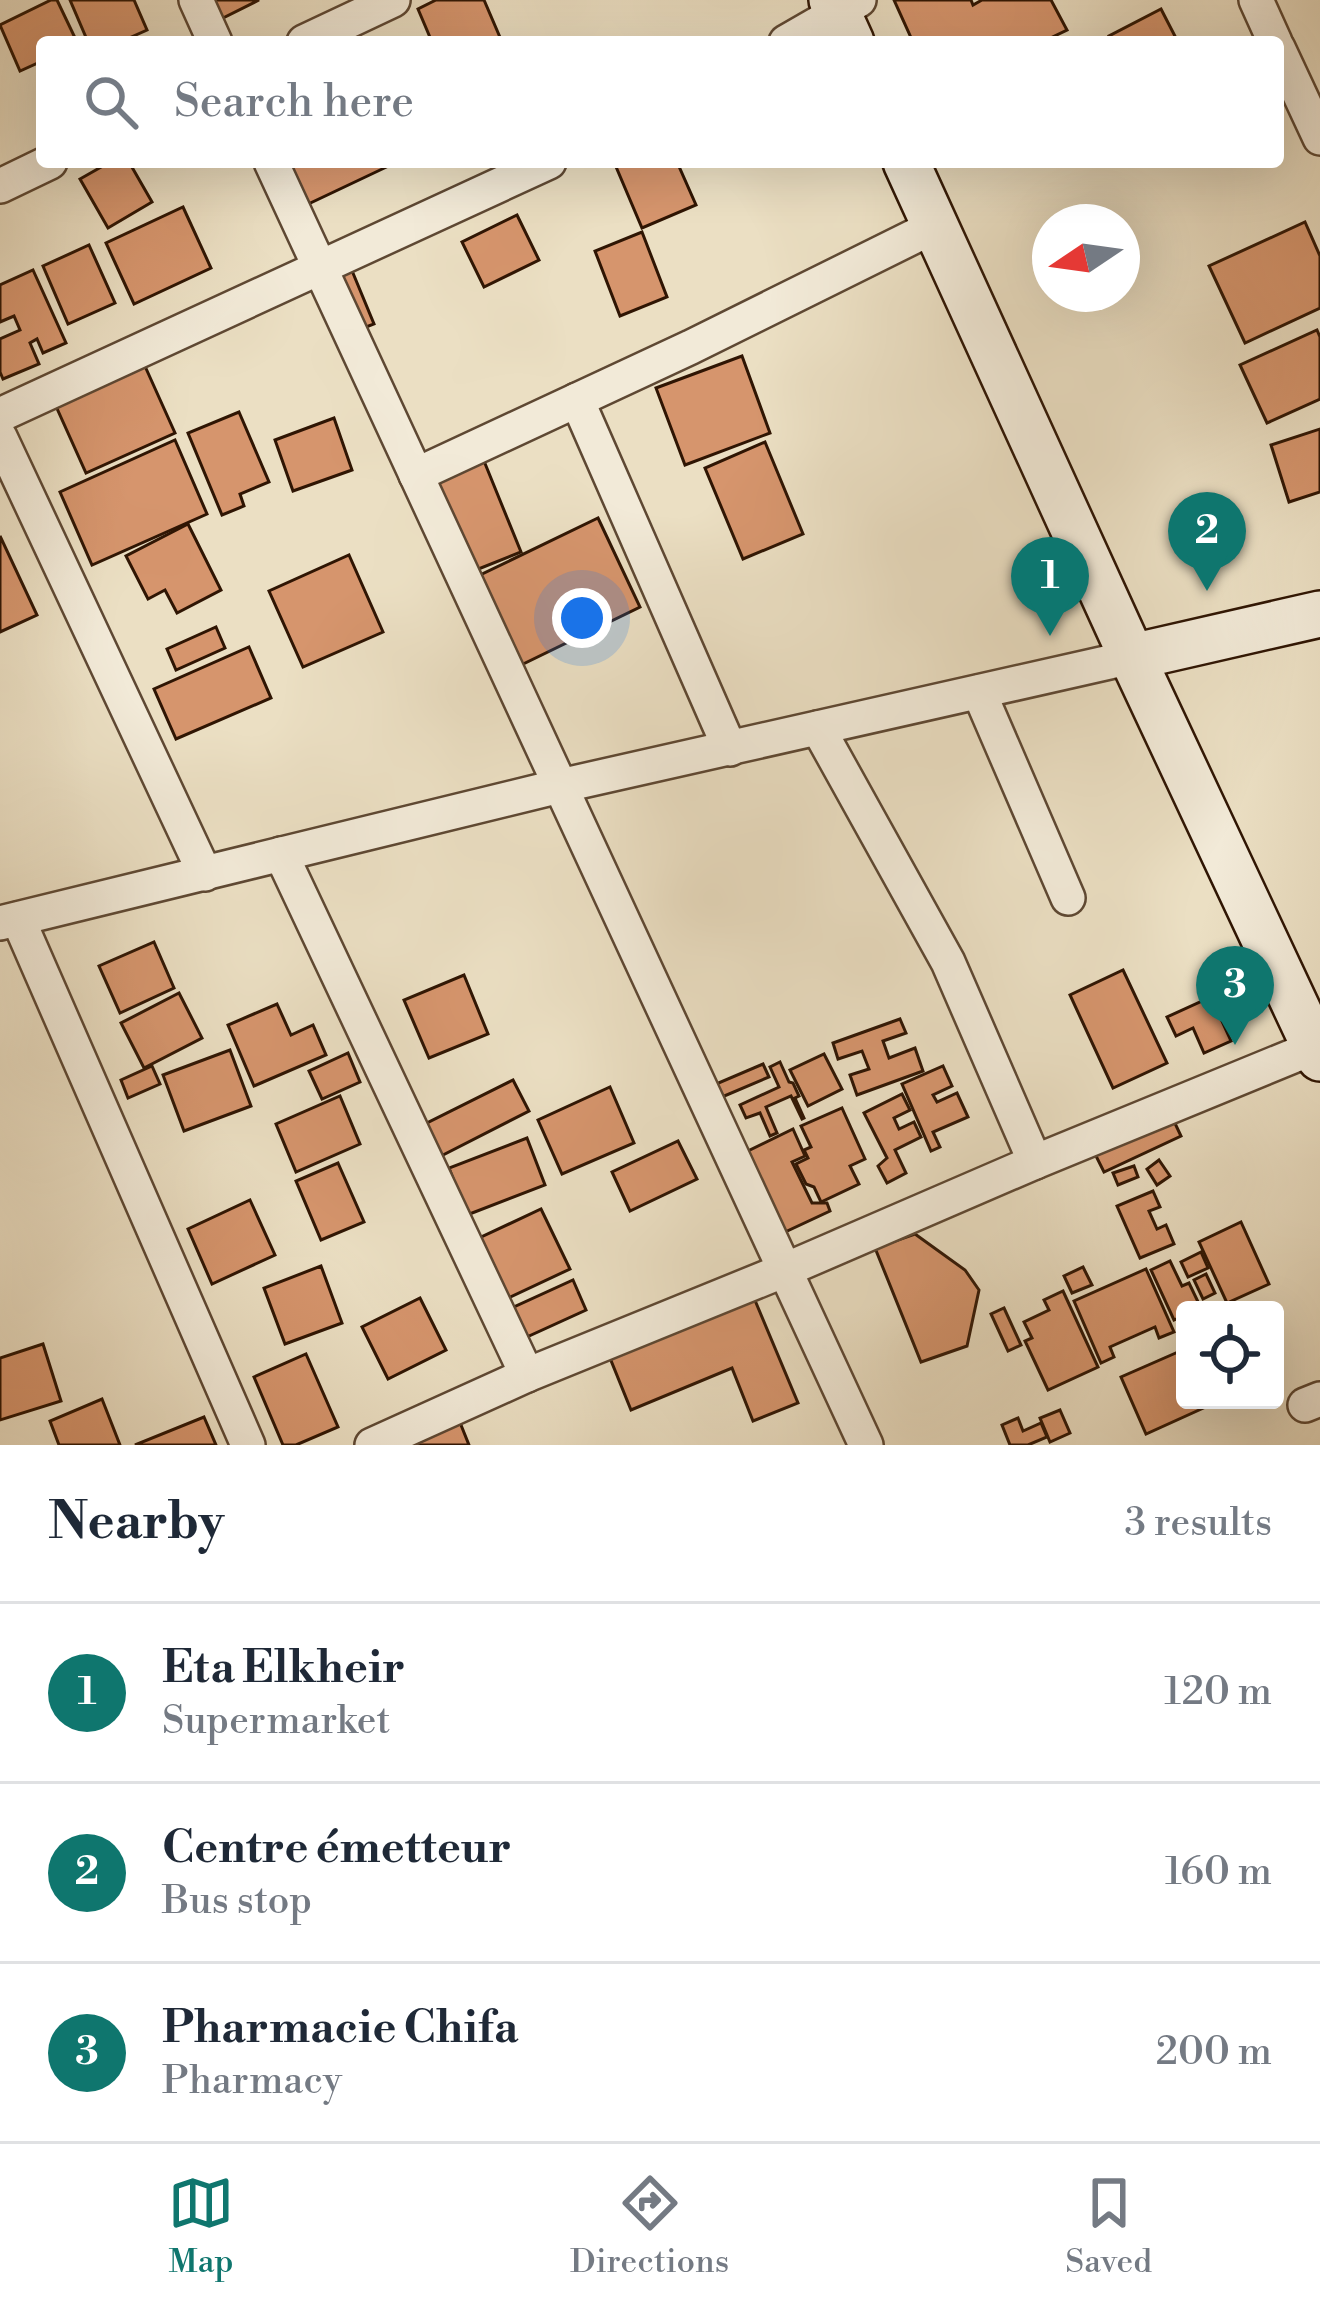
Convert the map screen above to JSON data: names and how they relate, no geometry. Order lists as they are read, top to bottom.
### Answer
{
  "north": "left",
  "page": {
    "search": "Search here",
    "pins": ["2", "1", "3"],
    "heading": ["Nearby", "3 results"],
    "list": [
      {
        "mark": "1",
        "name": "Eta Elkheir",
        "note": "Supermarket",
        "value": "120 m"
      },
      {
        "mark": "2",
        "name": "Centre émetteur",
        "note": "Bus stop",
        "value": "160 m"
      },
      {
        "mark": "3",
        "name": "Pharmacie Chifa",
        "note": "Pharmacy",
        "value": "200 m"
      }
    ],
    "nav": ["Map", "Directions", "Saved"]
  }
}
